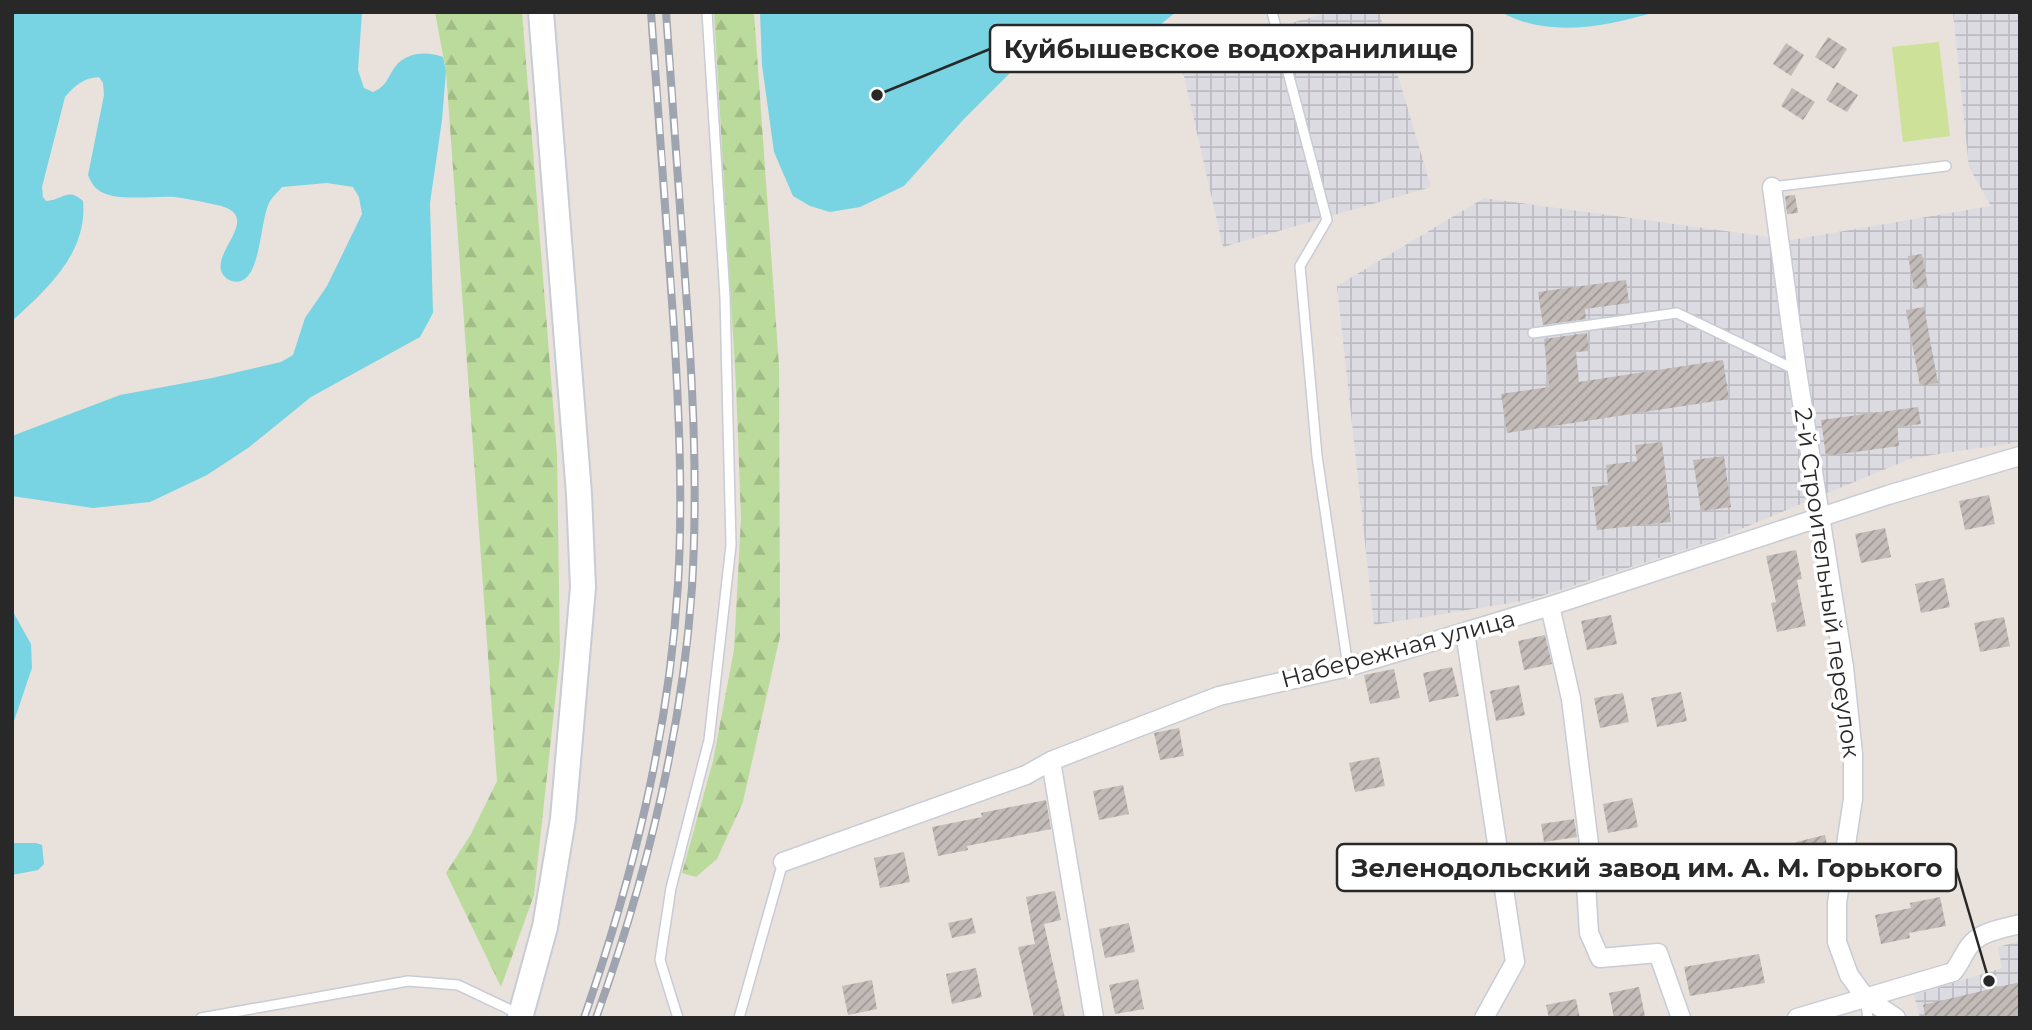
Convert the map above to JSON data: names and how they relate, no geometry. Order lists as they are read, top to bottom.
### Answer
{
  "streets": {
    "street": ["2-й Строительный переулок", "Набережная улица"]
  },
  "crossings": [
    ["2-й Строительный переулок", "Набережная улица"]
  ],
  "places": ["Куйбышевское водохранилище", "Зеленодольский завод им. А. М. Горького"]
}
